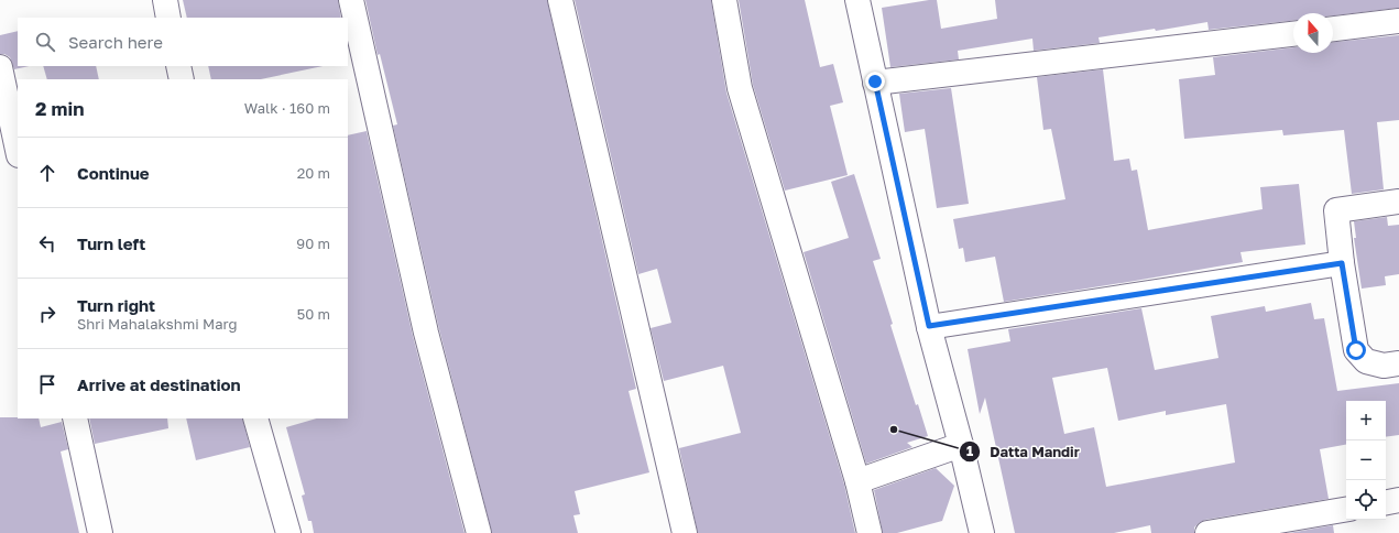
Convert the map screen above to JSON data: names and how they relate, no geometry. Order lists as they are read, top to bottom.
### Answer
{
  "places": ["Datta Mandir"],
  "north": "top",
  "page": {
    "search": "Search here",
    "heading": ["2 min", "Walk · 160 m"],
    "list": [
      ["Continue", "20 m"],
      ["Turn left", "90 m"],
      ["Turn right", "Shri Mahalakshmi Marg", "50 m"],
      "Arrive at destination"
    ],
    "map_buttons": ["+", "−"]
  }
}
